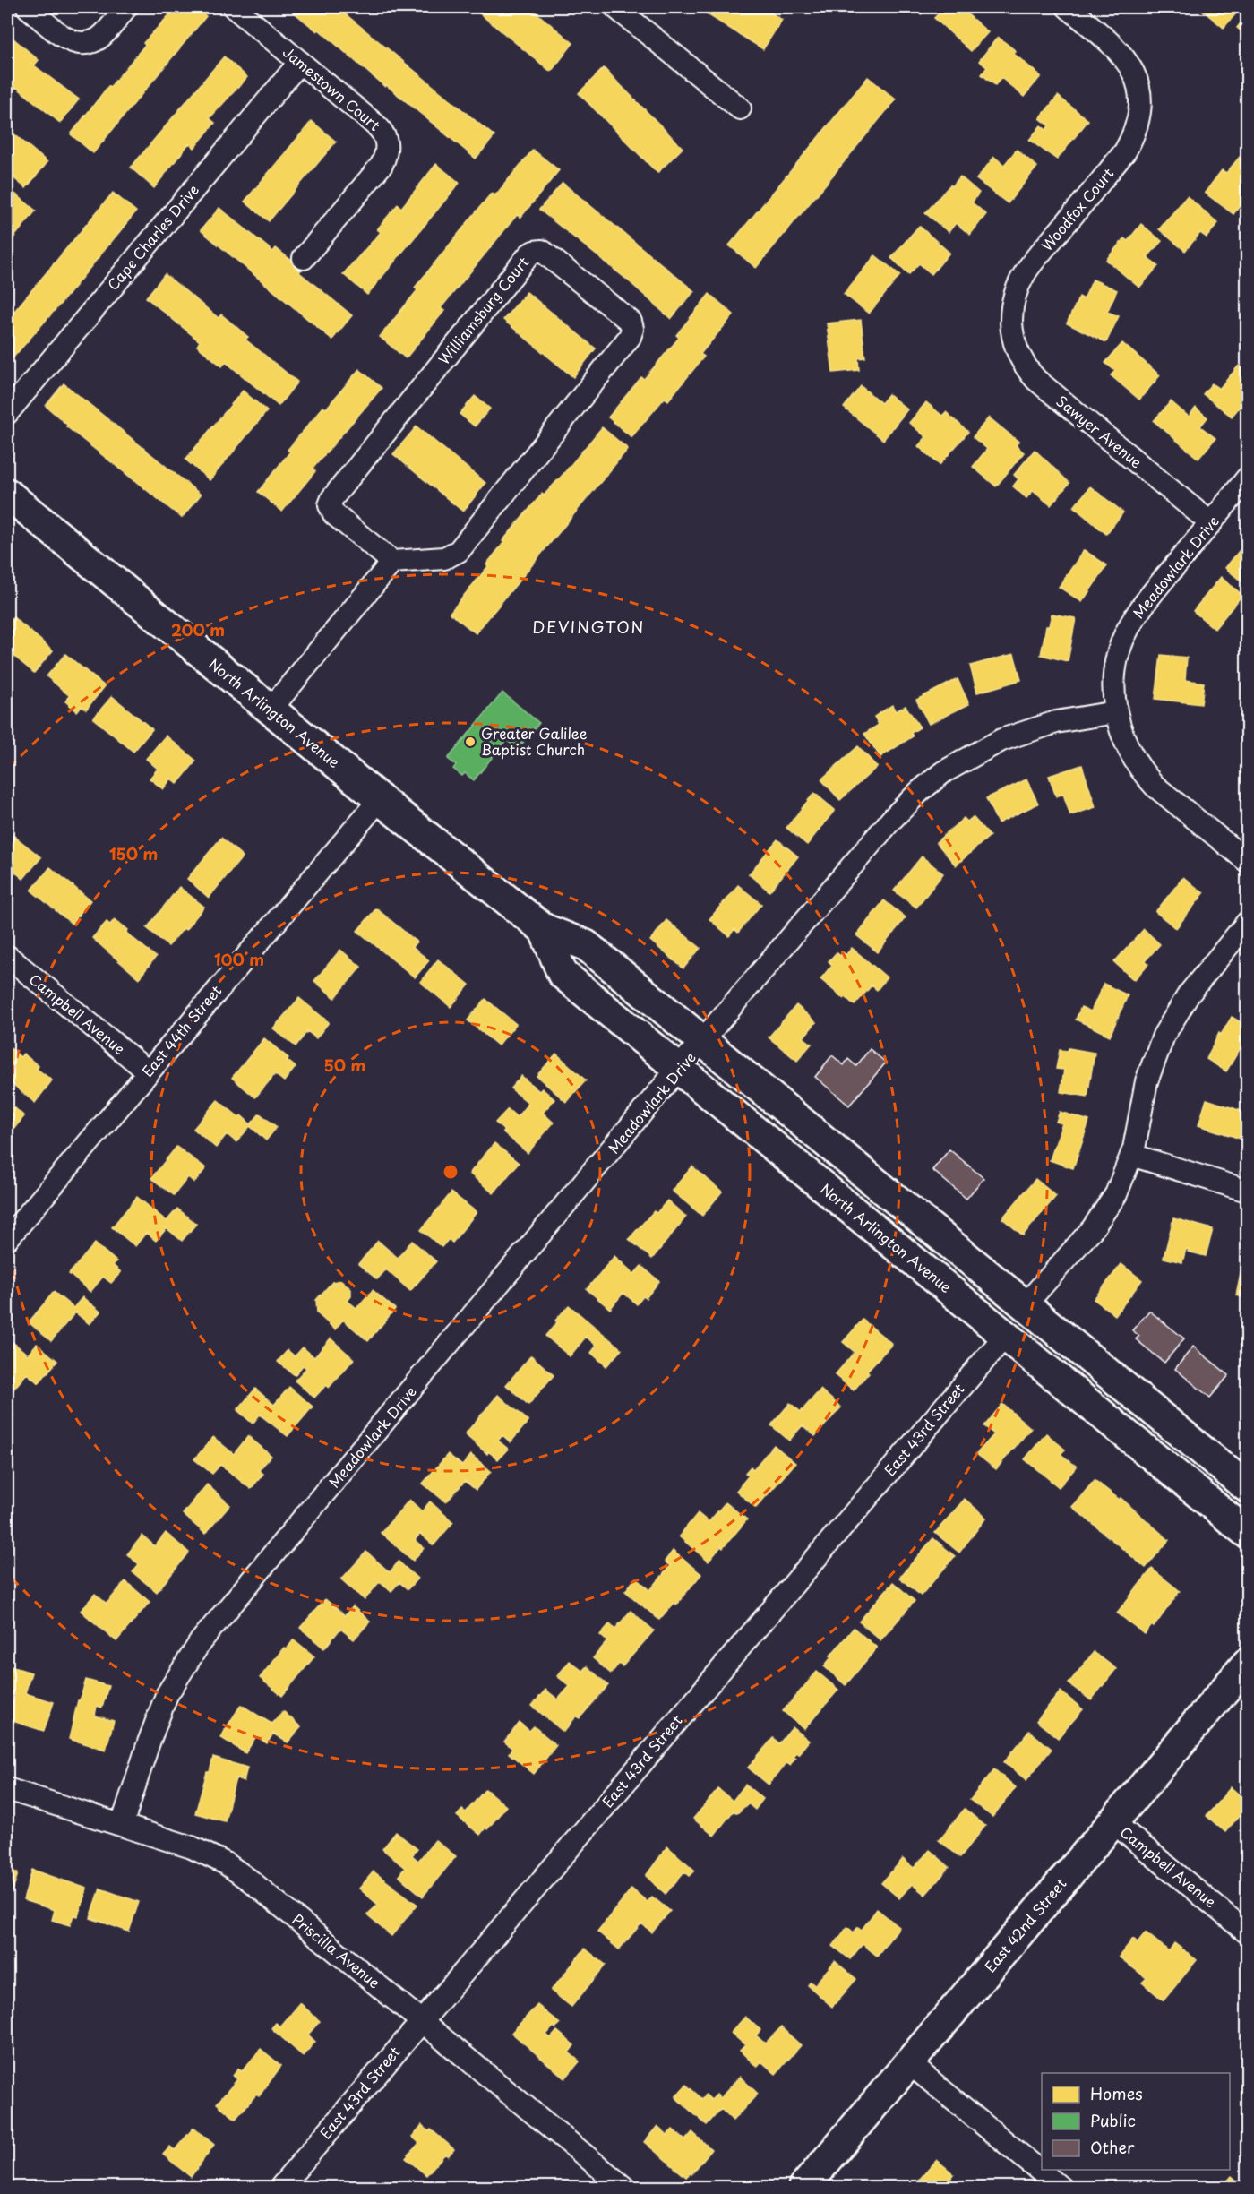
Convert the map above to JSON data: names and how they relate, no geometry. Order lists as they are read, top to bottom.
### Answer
{
  "streets": {
    "main road": ["North Arlington Avenue", "East 42nd Street"],
    "street": [
      "Jamestown Court",
      "Woodfox Court",
      "Cape Charles Drive",
      "Williamsburg Court",
      "Sawyer Avenue",
      "Meadowlark Drive",
      "Campbell Avenue",
      "East 44th Street",
      "East 43rd Street",
      "Priscilla Avenue"
    ]
  },
  "crossings": [
    ["Jamestown Court", "Cape Charles Drive"],
    ["Woodfox Court", "Sawyer Avenue"],
    ["Sawyer Avenue", "Meadowlark Drive"],
    ["Meadowlark Drive", "North Arlington Avenue"],
    ["Meadowlark Drive", "Priscilla Avenue"],
    ["North Arlington Avenue", "East 44th Street"],
    ["North Arlington Avenue", "East 43rd Street"],
    ["Campbell Avenue", "East 44th Street"],
    ["Campbell Avenue", "East 42nd Street"],
    ["East 43rd Street", "Priscilla Avenue"]
  ],
  "districts": ["DEVINGTON"],
  "places": ["Greater Galilee Baptist Church"],
  "legend": ["Homes", "Public", "Other"],
  "rings": [
    "200 m",
    "150 m",
    "100 m",
    "50 m"
  ]
}
